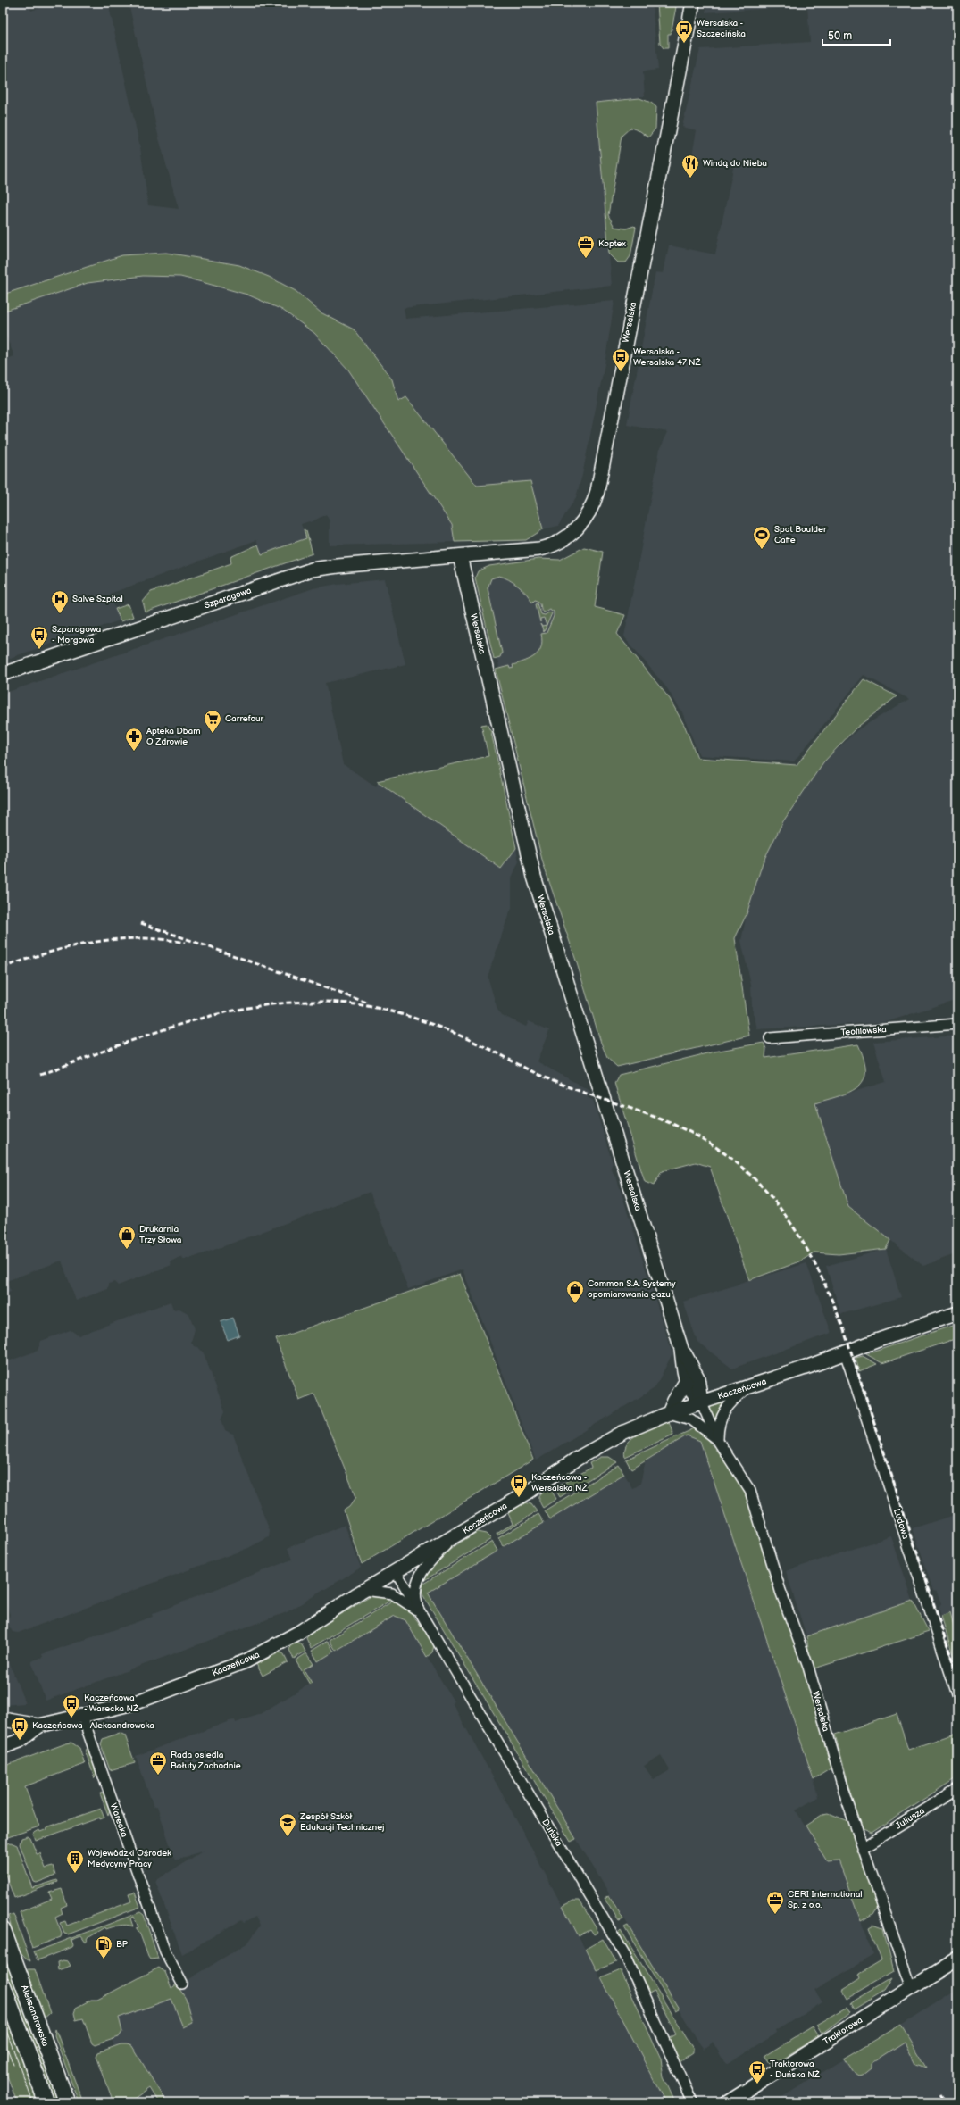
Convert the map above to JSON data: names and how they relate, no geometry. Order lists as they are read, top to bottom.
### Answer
{
  "streets": {
    "main road": ["Aleksandrowska"],
    "street": [
      "Wersalska",
      "Szparagowa",
      "Teofilowska",
      "Kaczeńcowa",
      "Ludowa",
      "Juliusza",
      "Warecka",
      "Duńska",
      "Traktorowa"
    ]
  },
  "crossings": [
    ["Wersalska", "Szparagowa"],
    ["Wersalska", "Kaczeńcowa"],
    ["Wersalska", "Juliusza"],
    ["Wersalska", "Traktorowa"],
    ["Kaczeńcowa", "Ludowa"],
    ["Kaczeńcowa", "Warecka"],
    ["Kaczeńcowa", "Duńska"]
  ],
  "places": {
    "bus stop": [
      "Wersalska - Szczecińska",
      "Wersalska - Wersalska 47 NŻ",
      "Szparagowa - Morgowa",
      "Kaczeńcowa - Wersalska NŻ",
      "Kaczeńcowa - Warecka NŻ",
      "Kaczeńcowa - Aleksandrowska",
      "Traktorowa - Duńska NŻ"
    ],
    "restaurant": ["Windą do Nieba"],
    "office": ["Koptex", "Rada osiedla Bałuty Zachodnie", "CERI International Sp. z o.o."],
    "sports": ["Spot Boulder Caffe"],
    "hospital": ["Salve Szpital"],
    "supermarket": ["Carrefour"],
    "pharmacy": ["Apteka Dbam O Zdrowie"],
    "shop": ["Drukarnia Trzy Słowa", "Common S.A. Systemy opomiarowania gazu"],
    "school or university": ["Zespół Szkół Edukacji Technicznej"],
    "building": ["Wojewódzki Ośrodek Medycyny Pracy"],
    "fuel station": ["BP"]
  },
  "scale_bar": "50 m"
}
